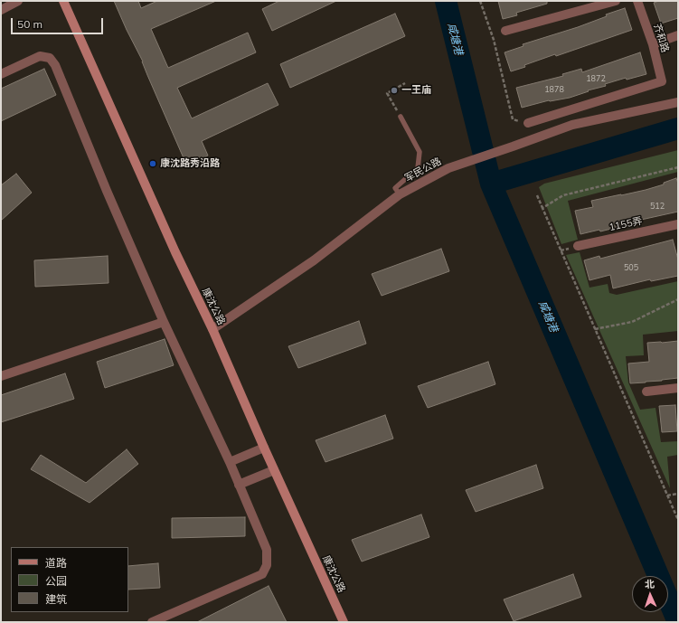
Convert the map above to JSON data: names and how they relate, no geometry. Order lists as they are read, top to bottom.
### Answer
{
  "streets": {
    "street": [
      "齐和路",
      "军民公路",
      "1155弄",
      "康沈公路"
    ]
  },
  "crossings": [
    ["军民公路", "康沈公路"]
  ],
  "water": ["咸塘港"],
  "places": ["一王庙", "康沈路秀沿路"],
  "house_numbers": [
    "1872",
    "1878",
    "512",
    "505"
  ],
  "legend": ["道路", "公园", "建筑"],
  "scale_bar": "50 m",
  "north": "top"
}
